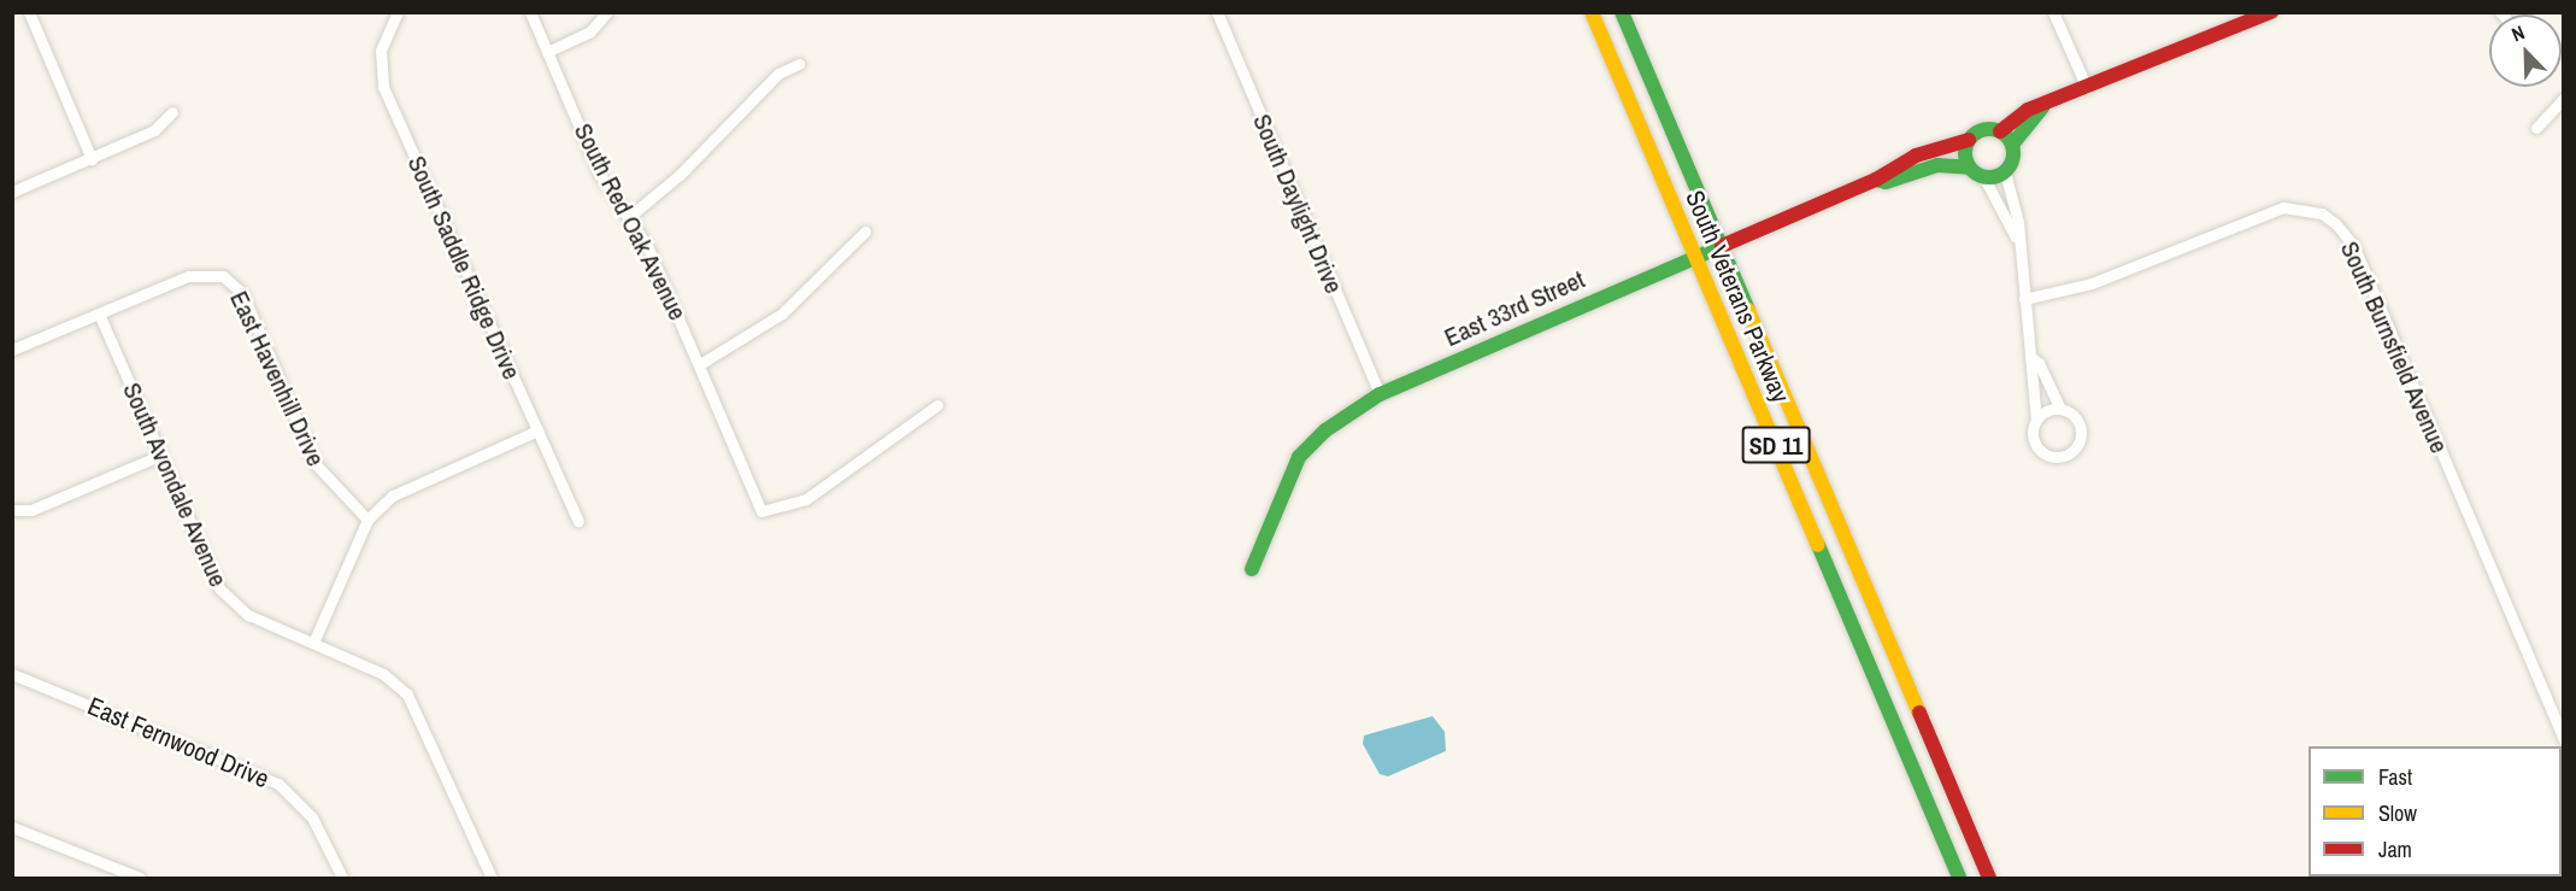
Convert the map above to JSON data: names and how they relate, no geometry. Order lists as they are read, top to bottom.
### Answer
{
  "streets": {
    "main road": ["South Veterans Parkway", "East 33rd Street", "SD 11"],
    "street": [
      "South Daylight Drive",
      "South Red Oak Avenue",
      "South Saddle Ridge Drive",
      "South Burnsfield Avenue",
      "East Havenhill Drive",
      "South Avondale Avenue",
      "East Fernwood Drive"
    ]
  },
  "crossings": [
    ["South Daylight Drive", "East 33rd Street"],
    ["South Veterans Parkway", "East 33rd Street"],
    ["East Havenhill Drive", "South Avondale Avenue"]
  ],
  "legend": ["Fast", "Slow", "Jam"],
  "north": "top left"
}
